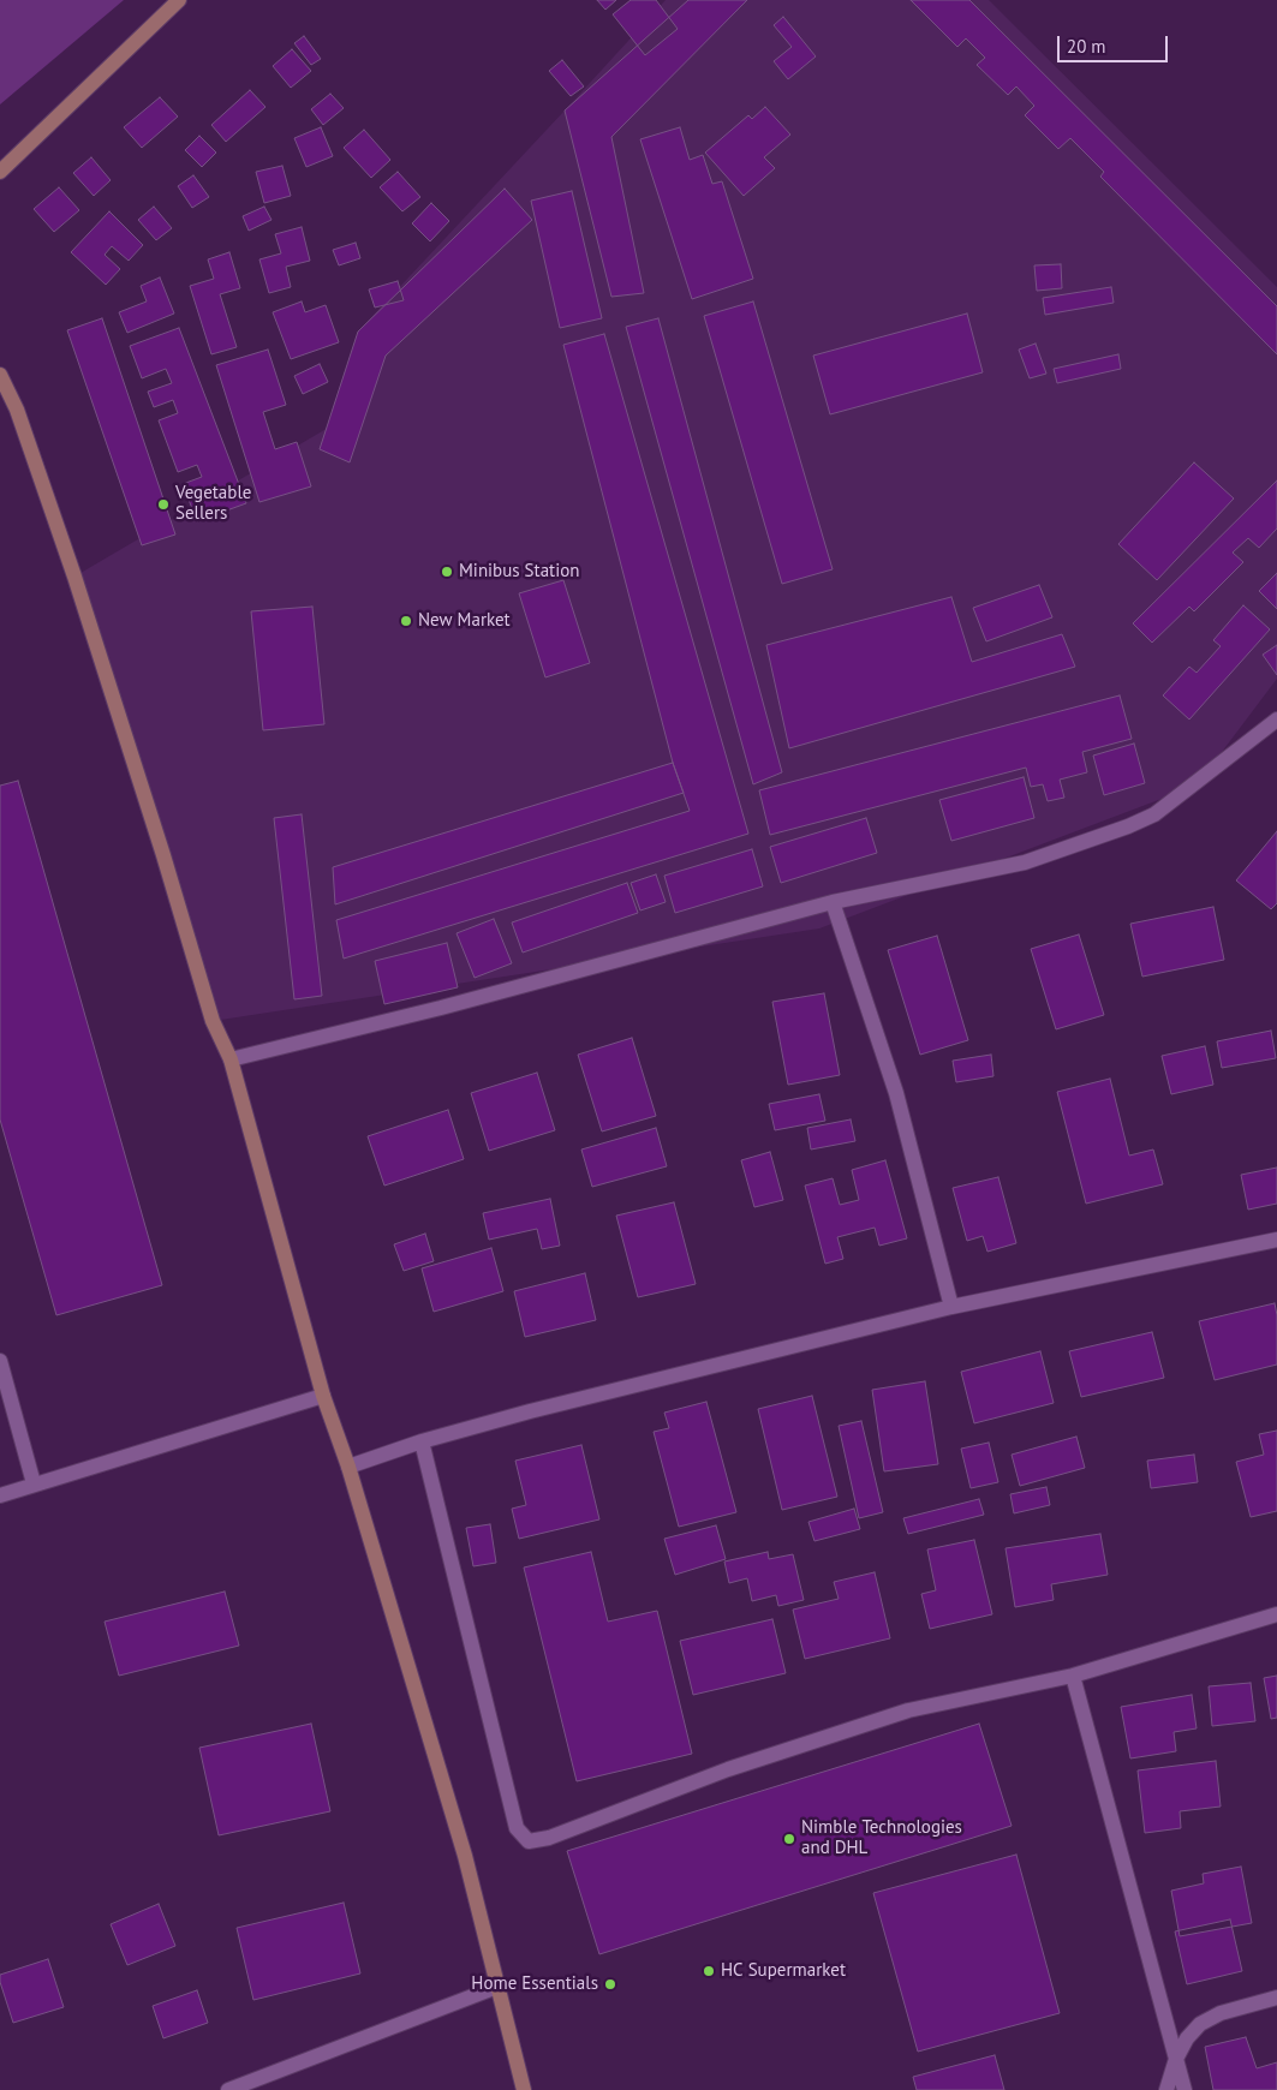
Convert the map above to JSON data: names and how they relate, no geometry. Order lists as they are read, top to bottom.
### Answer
{
  "places": [
    "Vegetable Sellers",
    "Minibus Station",
    "New Market",
    "Nimble Technologies and DHL",
    "HC Supermarket",
    "Home Essentials"
  ],
  "scale_bar": "20 m"
}
